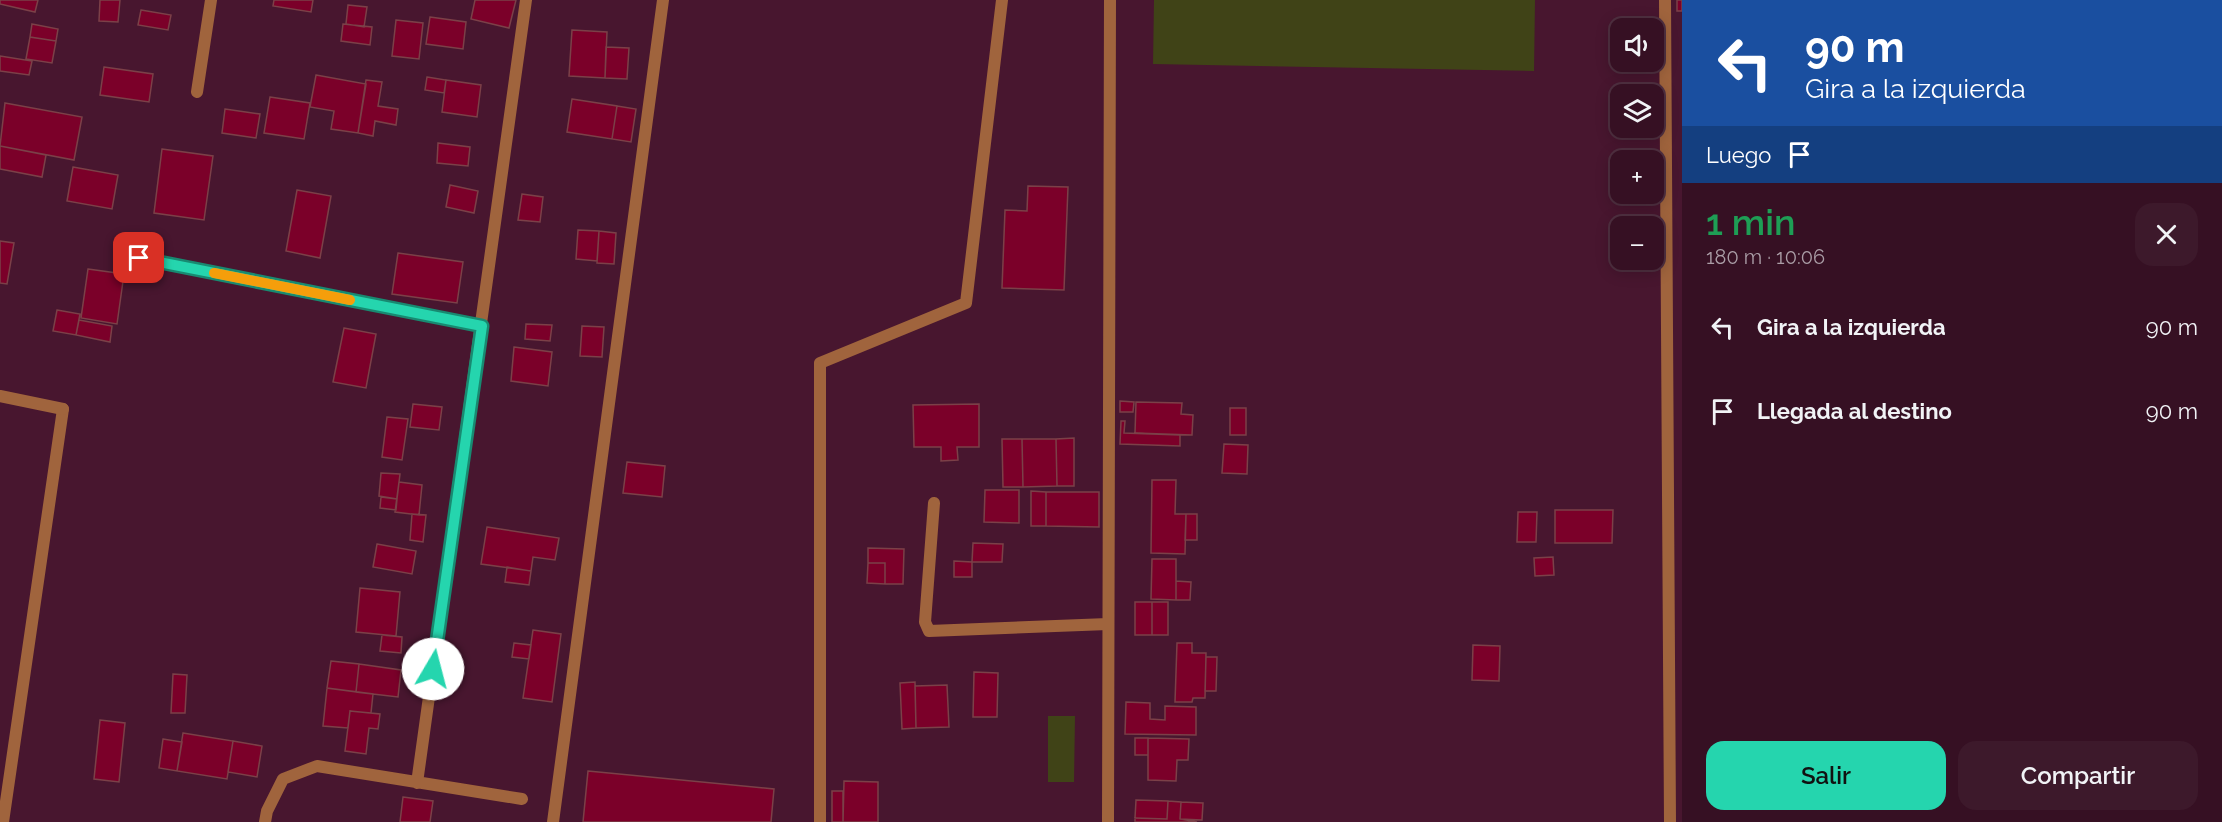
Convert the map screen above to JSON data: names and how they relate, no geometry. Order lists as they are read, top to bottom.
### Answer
{
  "page": {
    "turn": ["90 m", "Gira a la izquierda"],
    "map_buttons": ["+", "−"],
    "then": "Luego",
    "heading": ["1 min", "180 m · 10:06"],
    "list": [
      {
        "name": "Gira a la izquierda",
        "value": "90 m"
      },
      {
        "name": "Llegada al destino",
        "value": "90 m"
      }
    ],
    "buttons": ["Salir", "Compartir"]
  }
}
